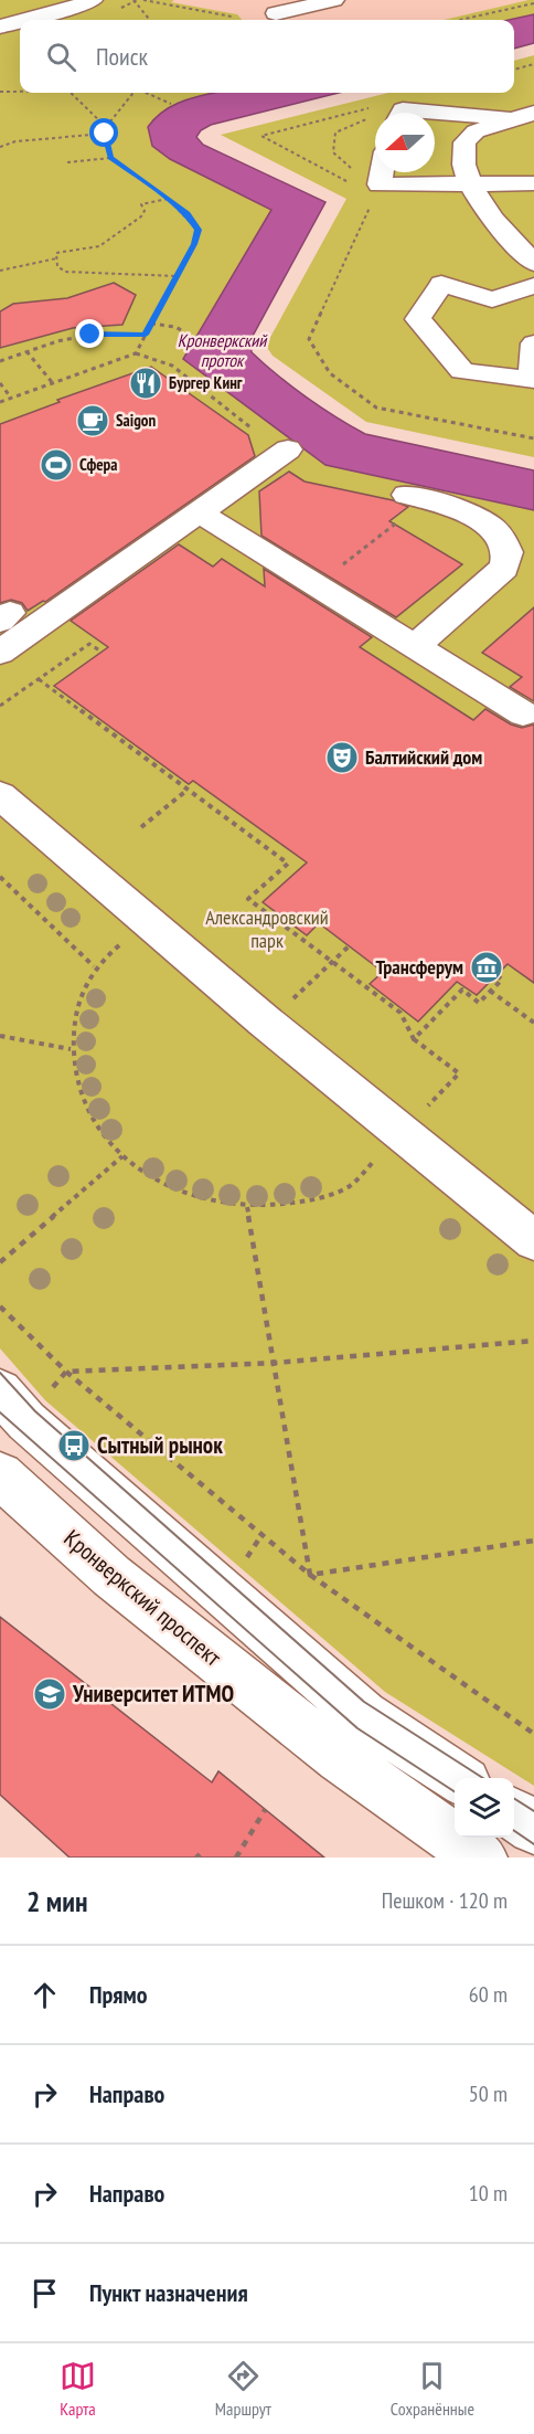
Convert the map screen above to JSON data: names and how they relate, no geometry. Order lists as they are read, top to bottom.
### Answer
{
  "streets": {
    "street": ["Кронверкский проспект"]
  },
  "water": ["Кронверкский проток"],
  "parks": ["Александровский парк"],
  "places": {
    "restaurant": ["Бургер Кинг"],
    "cafe": ["Saigon"],
    "sports": ["Сфера"],
    "theatre": ["Балтийский дом"],
    "museum": ["Трансферум"],
    "bus stop": ["Сытный рынок"],
    "school or university": ["Университет ИТМО"]
  },
  "north": "left",
  "page": {
    "search": "Поиск",
    "heading": ["2 мин", "Пешком · 120 m"],
    "list": [
      ["Прямо", "60 m"],
      ["Направо", "50 m"],
      ["Направо", "10 m"],
      "Пункт назначения"
    ],
    "nav": ["Карта", "Маршрут", "Сохранённые"]
  }
}
